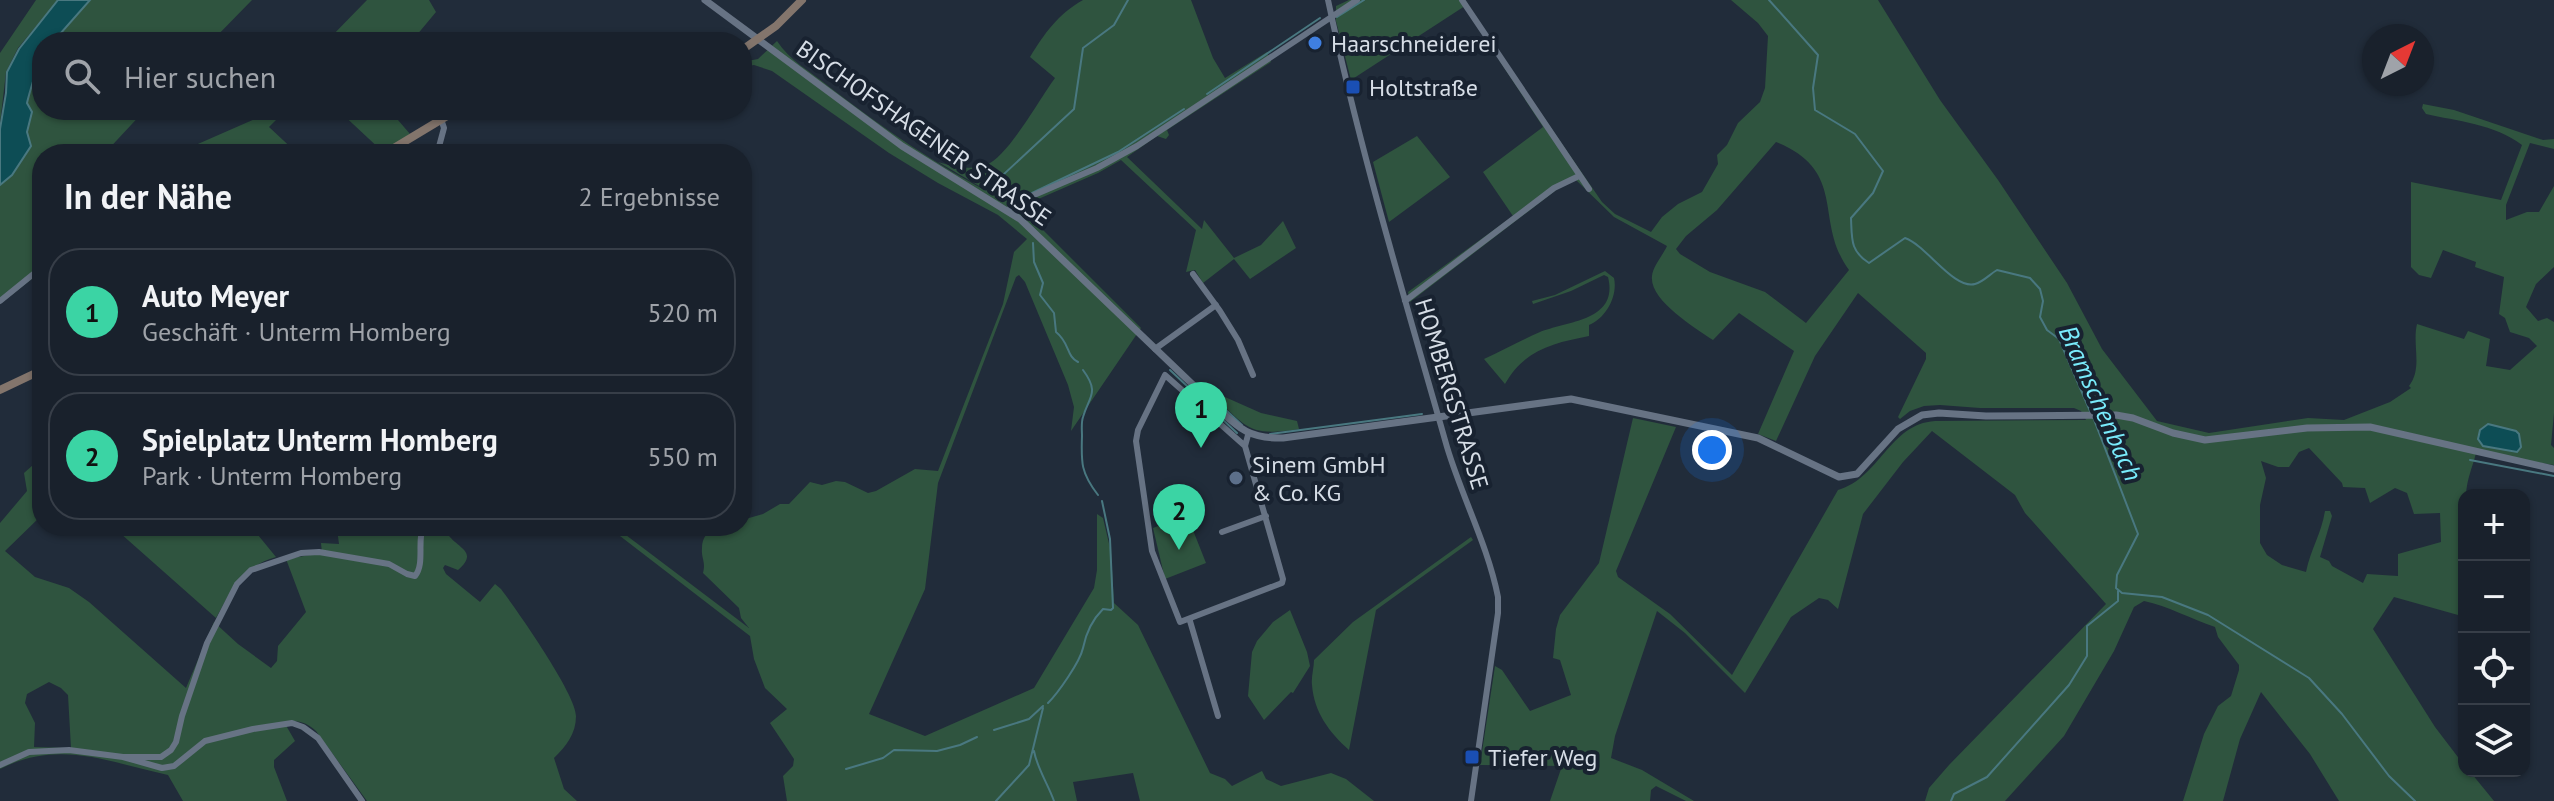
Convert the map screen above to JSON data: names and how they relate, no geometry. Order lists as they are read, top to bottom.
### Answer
{
  "streets": {
    "street": ["BISCHOFSHAGENER STRASSE", "HOMBERGSTRASSE"]
  },
  "water": ["Bramschenbach"],
  "places": {
    "other": ["Haarschneiderei", "Sinem GmbH & Co. KG"],
    "transit": ["Holtstraße", "Tiefer Weg"]
  },
  "north": "top right",
  "page": {
    "search": "Hier suchen",
    "heading": ["In der Nähe", "2 Ergebnisse"],
    "list": [
      {
        "mark": "1",
        "name": "Auto Meyer",
        "note": "Geschäft · Unterm Homberg",
        "value": "520 m"
      },
      {
        "mark": "2",
        "name": "Spielplatz Unterm Homberg",
        "note": "Park · Unterm Homberg",
        "value": "550 m"
      }
    ],
    "pins": ["1", "2"],
    "map_buttons": ["+", "−"]
  }
}
